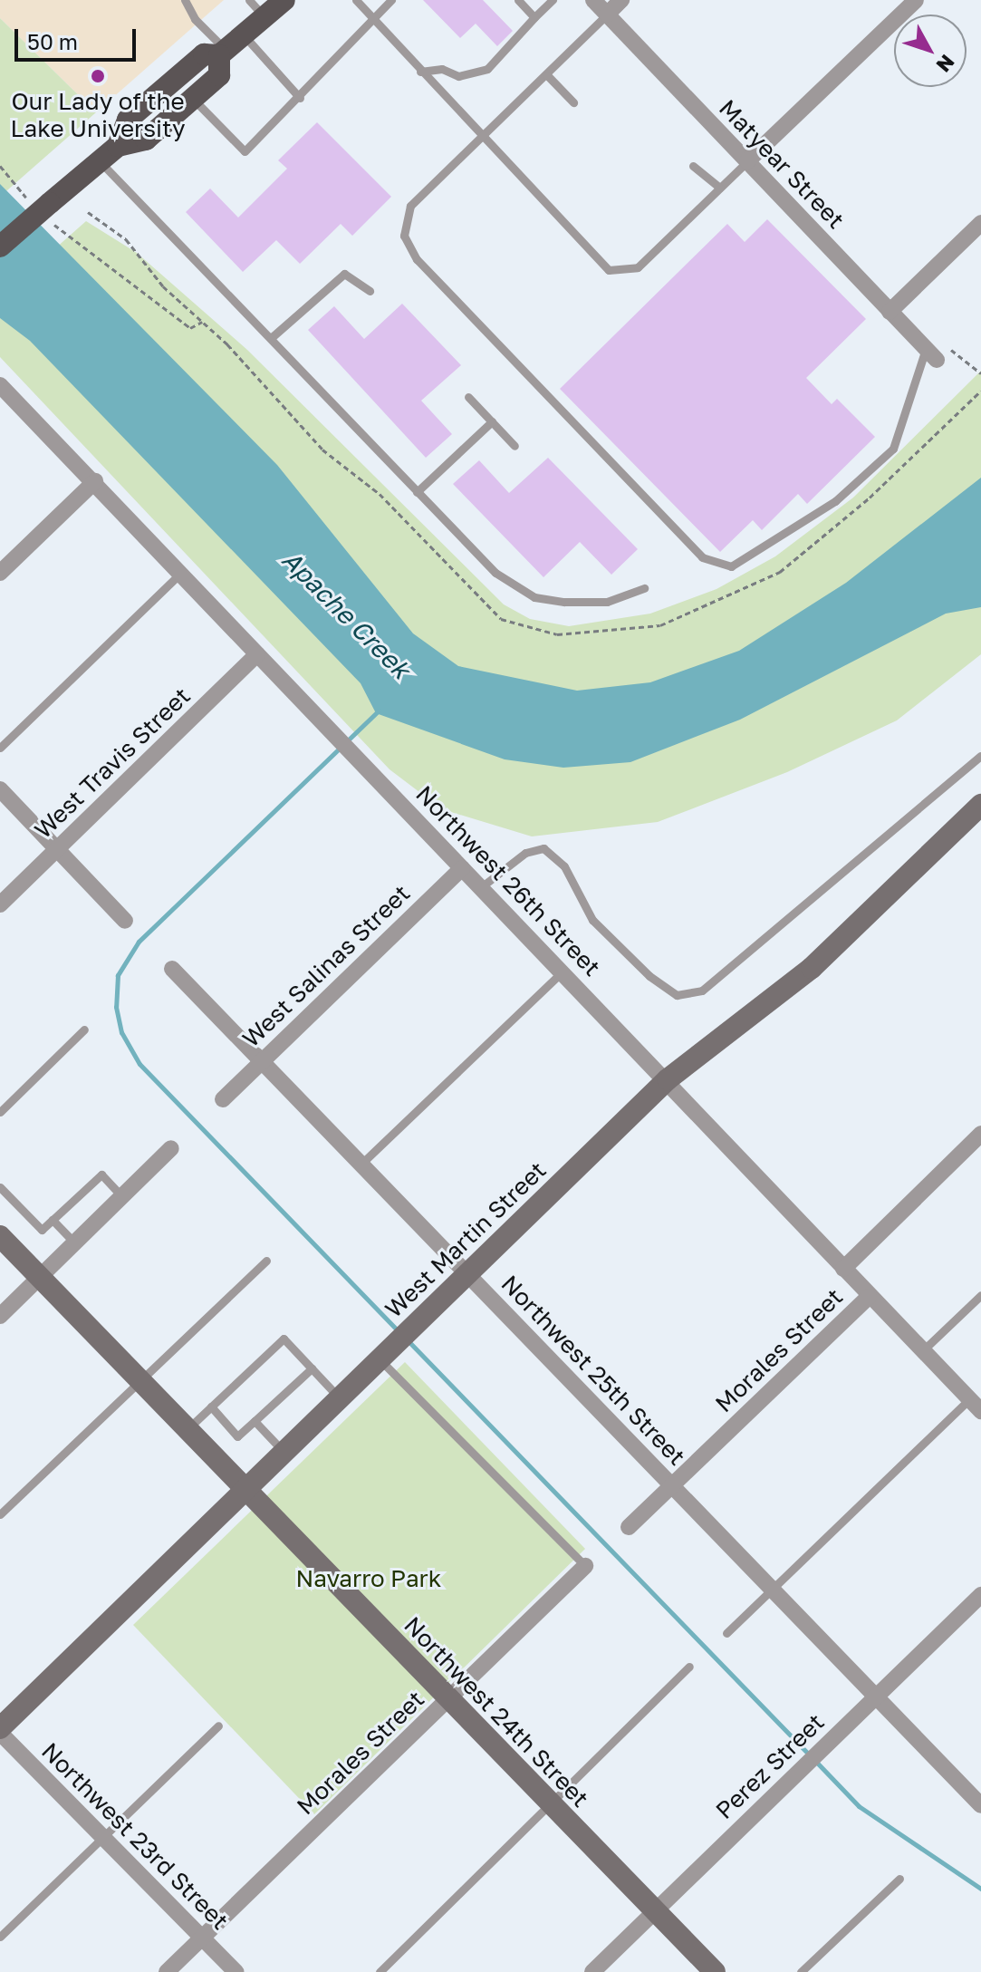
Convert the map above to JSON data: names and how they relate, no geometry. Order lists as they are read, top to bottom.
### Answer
{
  "streets": {
    "main road": ["West Martin Street", "Northwest 24th Street"],
    "street": [
      "Matyear Street",
      "West Travis Street",
      "Northwest 26th Street",
      "West Salinas Street",
      "Morales Street",
      "Northwest 25th Street",
      "Perez Street",
      "Northwest 23rd Street"
    ]
  },
  "crossings": [
    ["West Travis Street", "Northwest 26th Street"],
    ["Northwest 26th Street", "West Salinas Street"],
    ["Northwest 26th Street", "West Martin Street"],
    ["Northwest 26th Street", "Morales Street"],
    ["West Salinas Street", "Northwest 25th Street"],
    ["West Martin Street", "Northwest 25th Street"],
    ["West Martin Street", "Northwest 24th Street"],
    ["West Martin Street", "Northwest 23rd Street"],
    ["Morales Street", "Northwest 25th Street"],
    ["Morales Street", "Northwest 24th Street"],
    ["Morales Street", "Northwest 23rd Street"],
    ["Northwest 25th Street", "Perez Street"],
    ["Northwest 24th Street", "Perez Street"]
  ],
  "water": ["Apache Creek"],
  "parks": ["Navarro Park"],
  "places": ["Our Lady of the Lake University"],
  "scale_bar": "50 m",
  "north": "bottom right"
}
